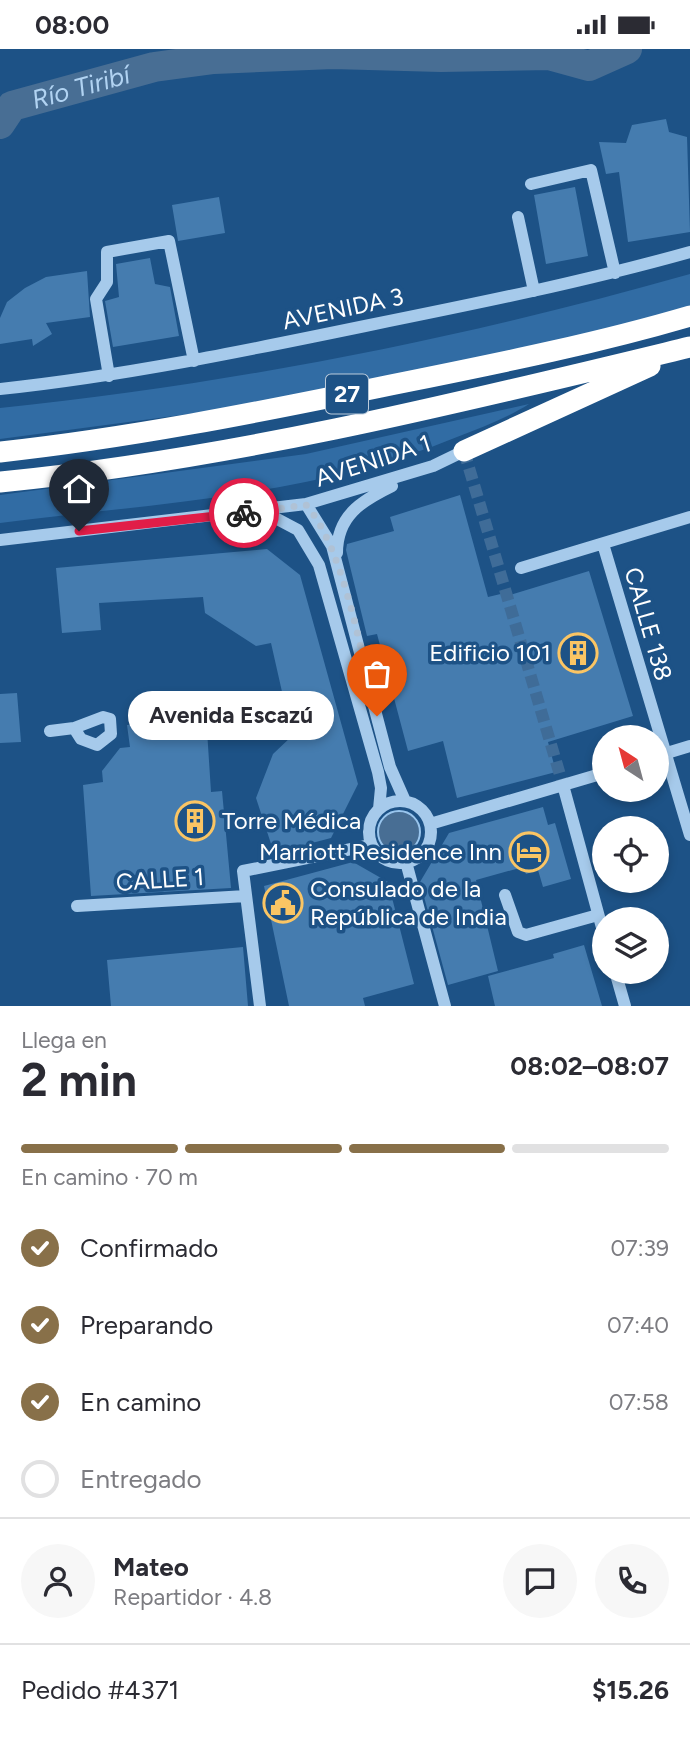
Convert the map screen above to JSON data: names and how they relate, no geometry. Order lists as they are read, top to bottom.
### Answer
{
  "streets": {
    "highway": ["27"],
    "street": [
      "AVENIDA 3",
      "AVENIDA 1",
      "CALLE 138",
      "CALLE 1"
    ]
  },
  "water": ["Río Tiribí"],
  "places": {
    "building": ["Edificio 101", "Torre Médica"],
    "other": ["Avenida Escazú"],
    "hotel": ["Marriott Residence Inn"],
    "public building": ["Consulado de la República de India"]
  },
  "north": "top left",
  "page": {
    "status": "08:00",
    "bubble": "Avenida Escazú",
    "heading": ["2 min", "Llega en", "08:02–08:07"],
    "panel": [
      "Mateo",
      "Repartidor · 4.8",
      "Pedido #4371",
      "$15.26"
    ],
    "bar": "En camino · 70 m",
    "list": [
      ["Confirmado", "07:39"],
      ["Preparando", "07:40"],
      ["En camino", "07:58"],
      "Entregado"
    ]
  }
}
